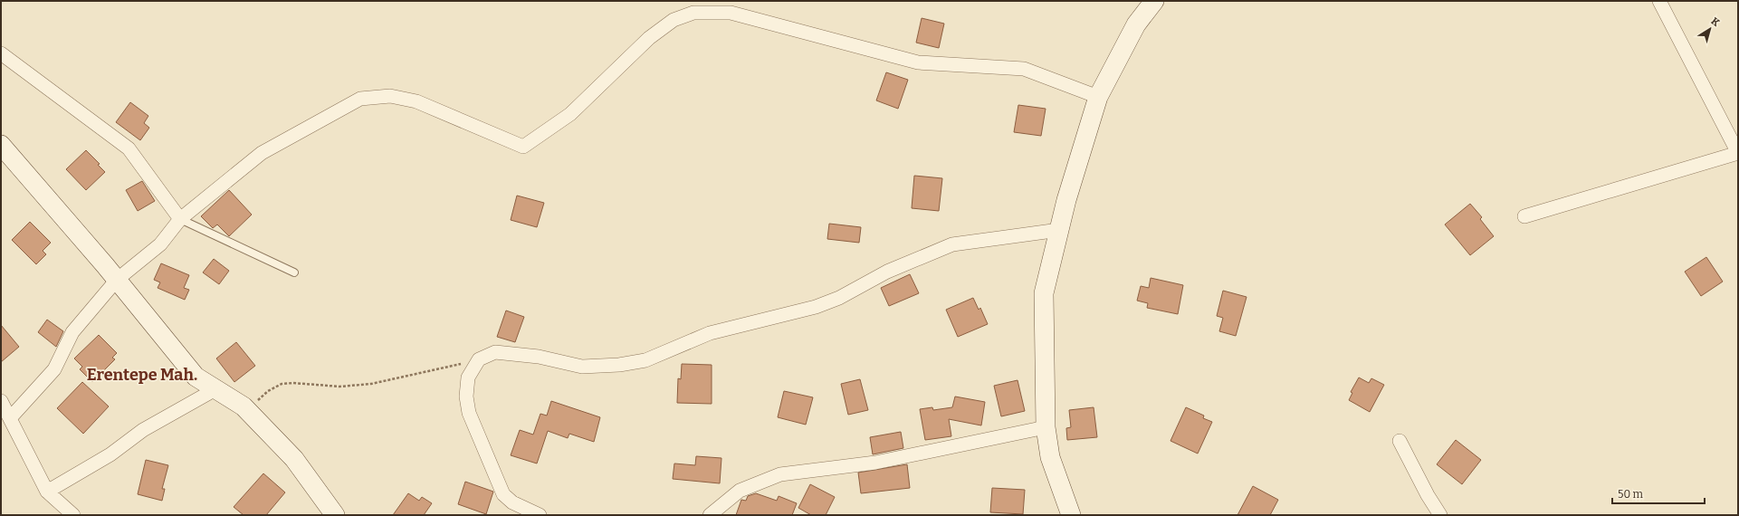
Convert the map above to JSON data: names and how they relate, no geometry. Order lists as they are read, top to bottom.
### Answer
{
  "districts": ["Erentepe Mah."],
  "scale_bar": "50 m",
  "north": "top right"
}
